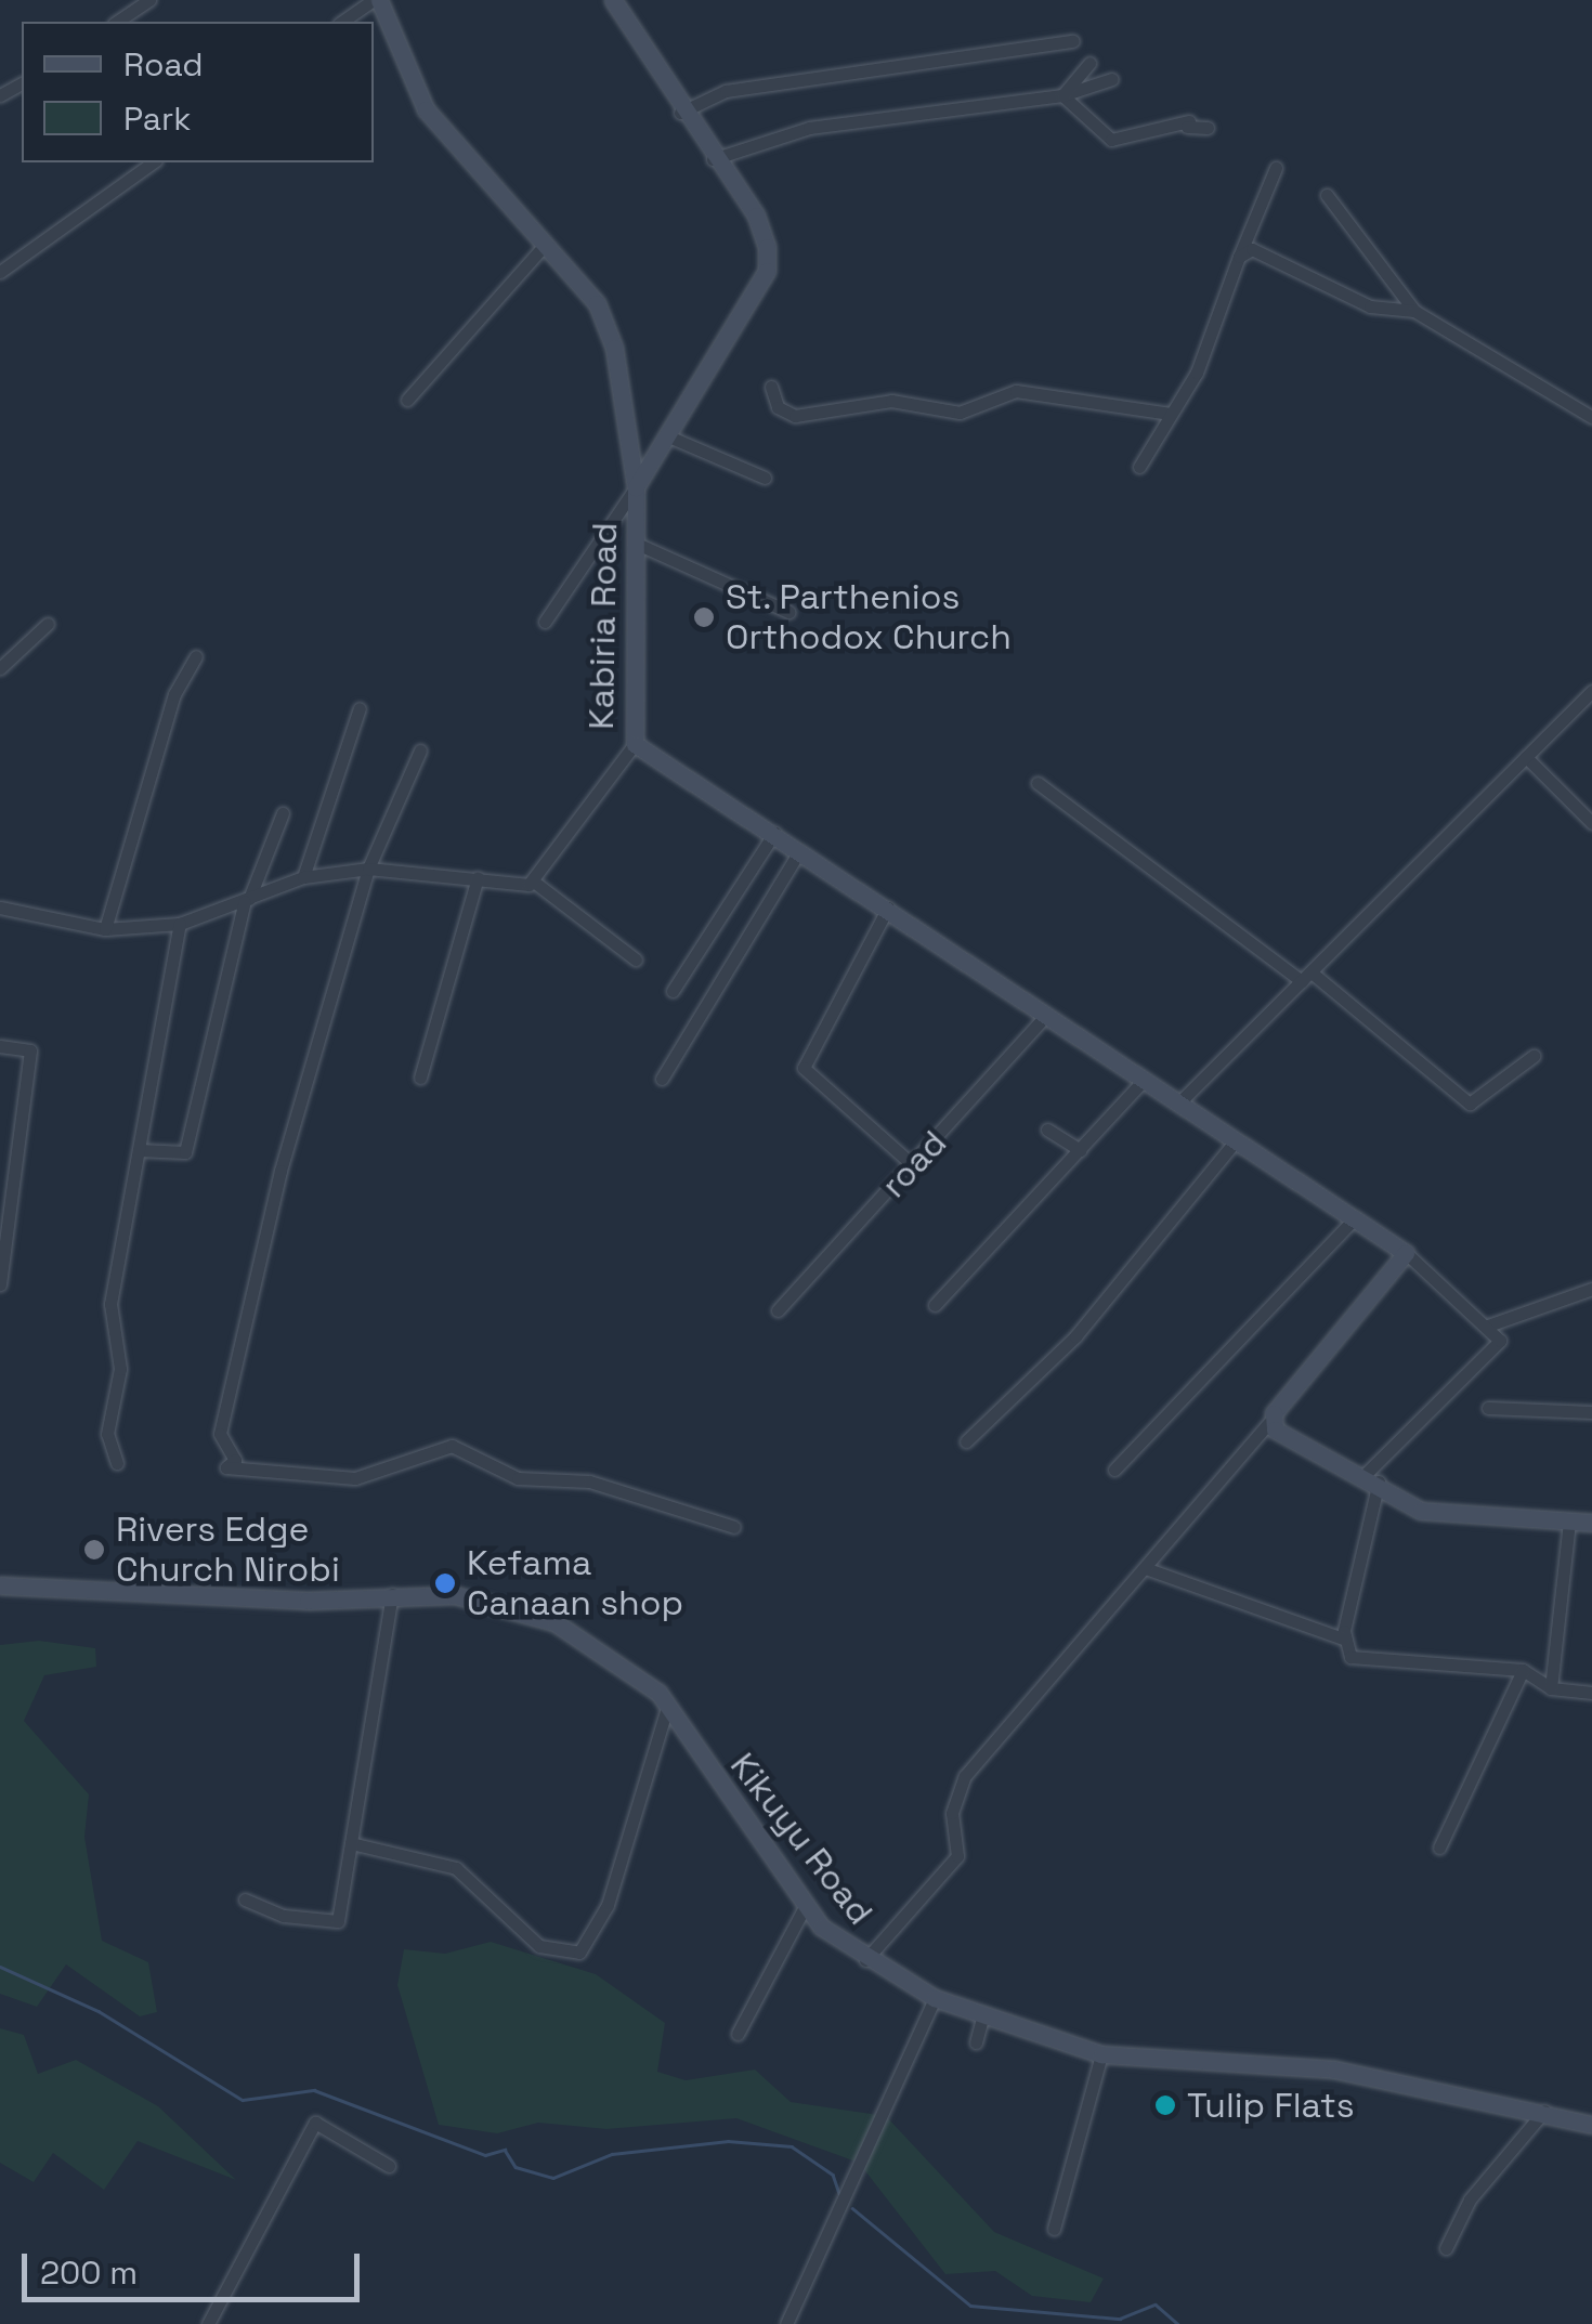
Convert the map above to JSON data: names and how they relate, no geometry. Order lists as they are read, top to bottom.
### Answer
{
  "streets": {
    "main road": ["Kabiria Road", "Kikuyu Road"],
    "street": ["road"]
  },
  "places": [
    "St. Parthenios Orthodox Church",
    "Rivers Edge Church Nirobi",
    "Kefama Canaan shop",
    "Tulip Flats"
  ],
  "legend": ["Road", "Park"],
  "scale_bar": "200 m"
}
